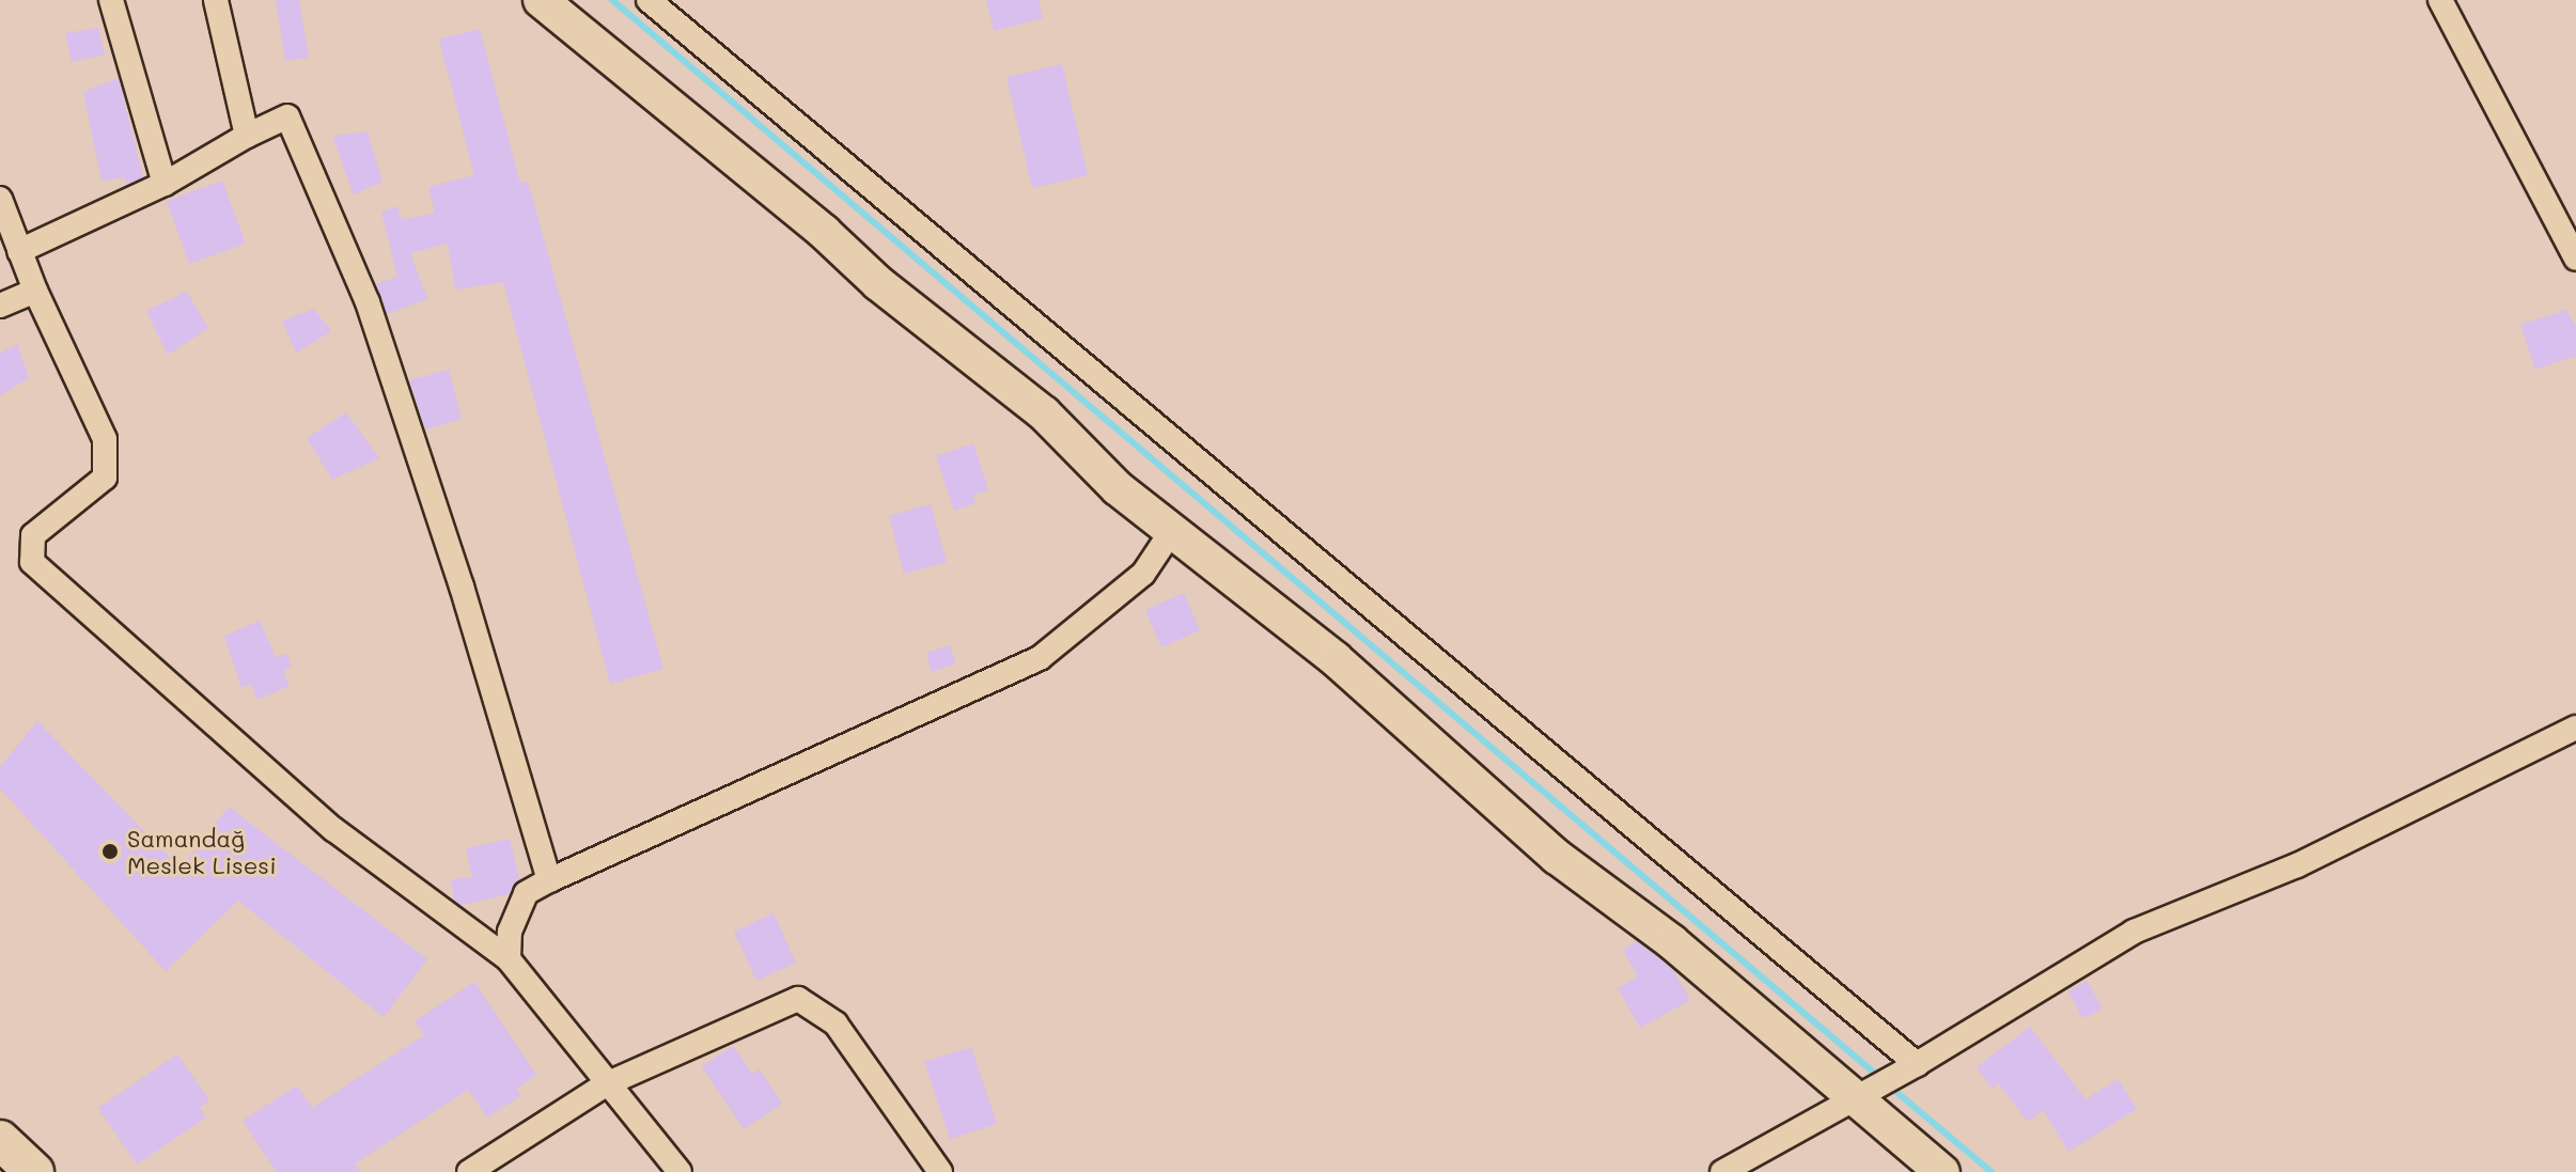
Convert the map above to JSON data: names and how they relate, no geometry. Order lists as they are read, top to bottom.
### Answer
{
  "places": ["Samandağ Meslek Lisesi"]
}
